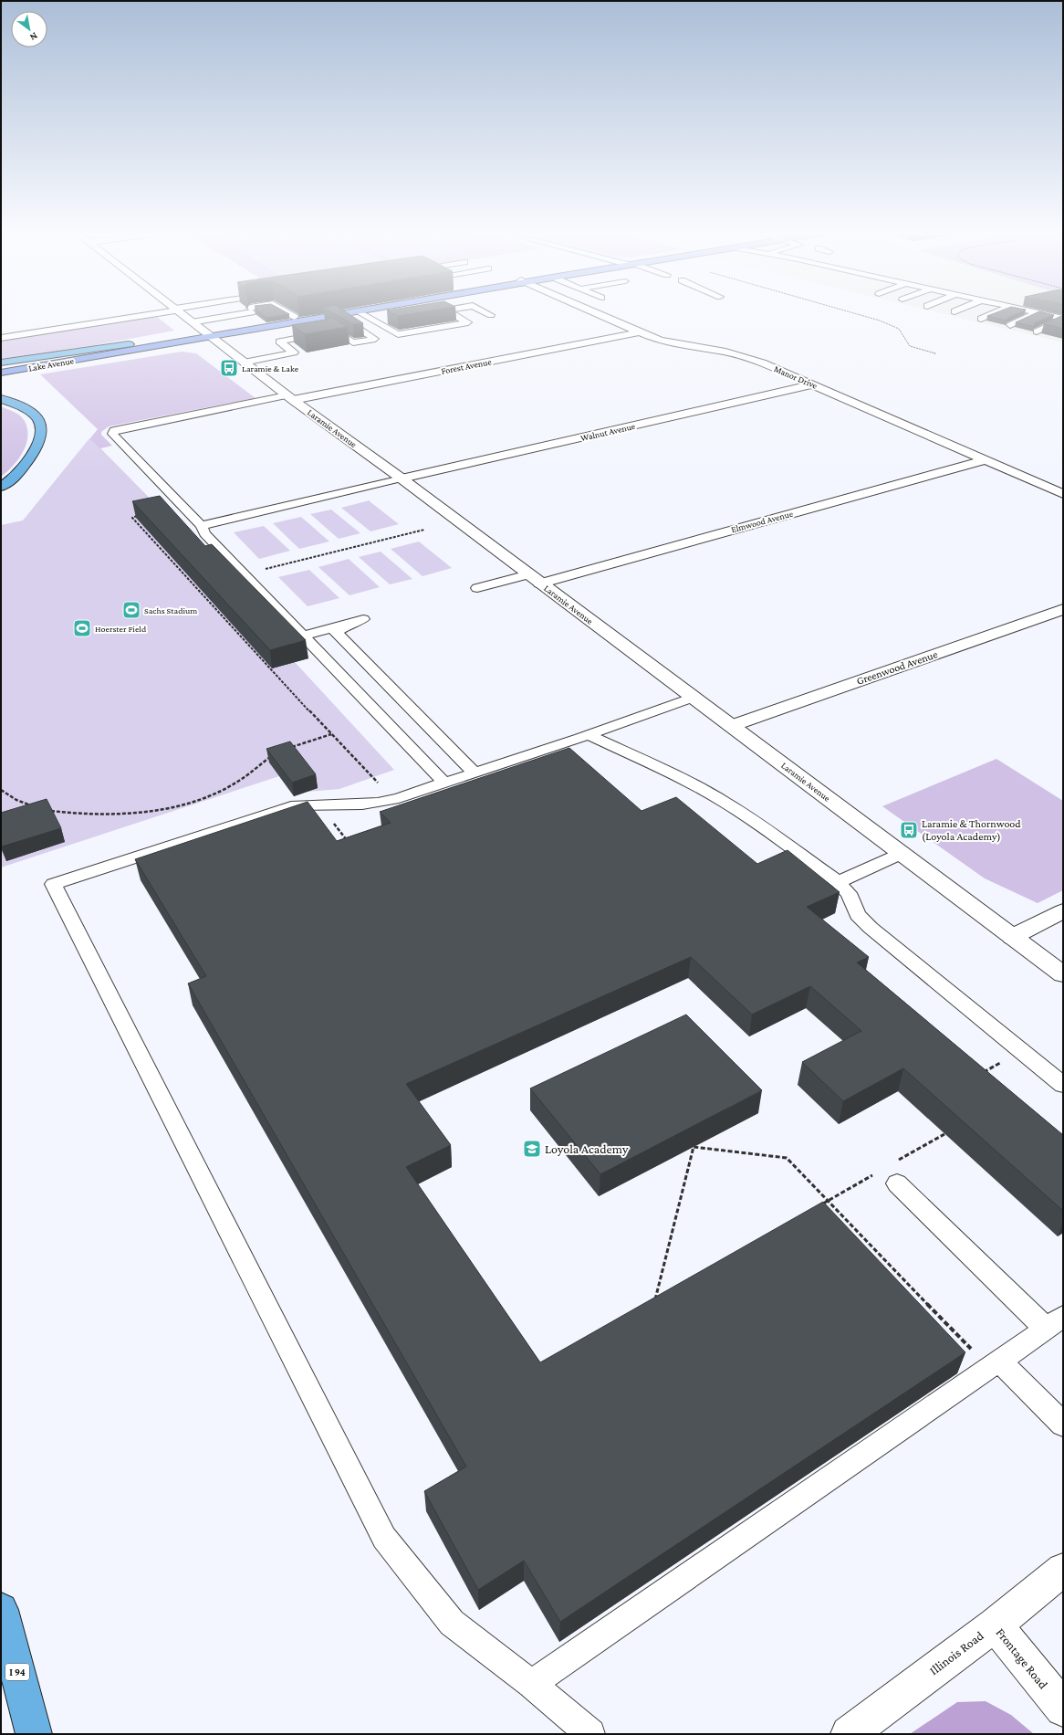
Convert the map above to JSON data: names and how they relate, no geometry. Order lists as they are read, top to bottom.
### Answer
{
  "streets": {
    "highway": ["I 94"],
    "main road": ["Lake Avenue"],
    "street": [
      "Forest Avenue",
      "Manor Drive",
      "Laramie Avenue",
      "Walnut Avenue",
      "Elmwood Avenue",
      "Greenwood Avenue",
      "Illinois Road",
      "Frontage Road"
    ]
  },
  "crossings": [
    ["Lake Avenue", "Laramie Avenue"],
    ["Forest Avenue", "Manor Drive"],
    ["Forest Avenue", "Laramie Avenue"],
    ["Manor Drive", "Walnut Avenue"],
    ["Manor Drive", "Elmwood Avenue"],
    ["Laramie Avenue", "Walnut Avenue"],
    ["Laramie Avenue", "Elmwood Avenue"],
    ["Laramie Avenue", "Greenwood Avenue"],
    ["Illinois Road", "Frontage Road"]
  ],
  "places": {
    "bus stop": ["Laramie & Lake", "Laramie & Thornwood (Loyola Academy)"],
    "sports": ["Sachs Stadium", "Hoerster Field"],
    "school or university": ["Loyola Academy"]
  },
  "north": "bottom right"
}
